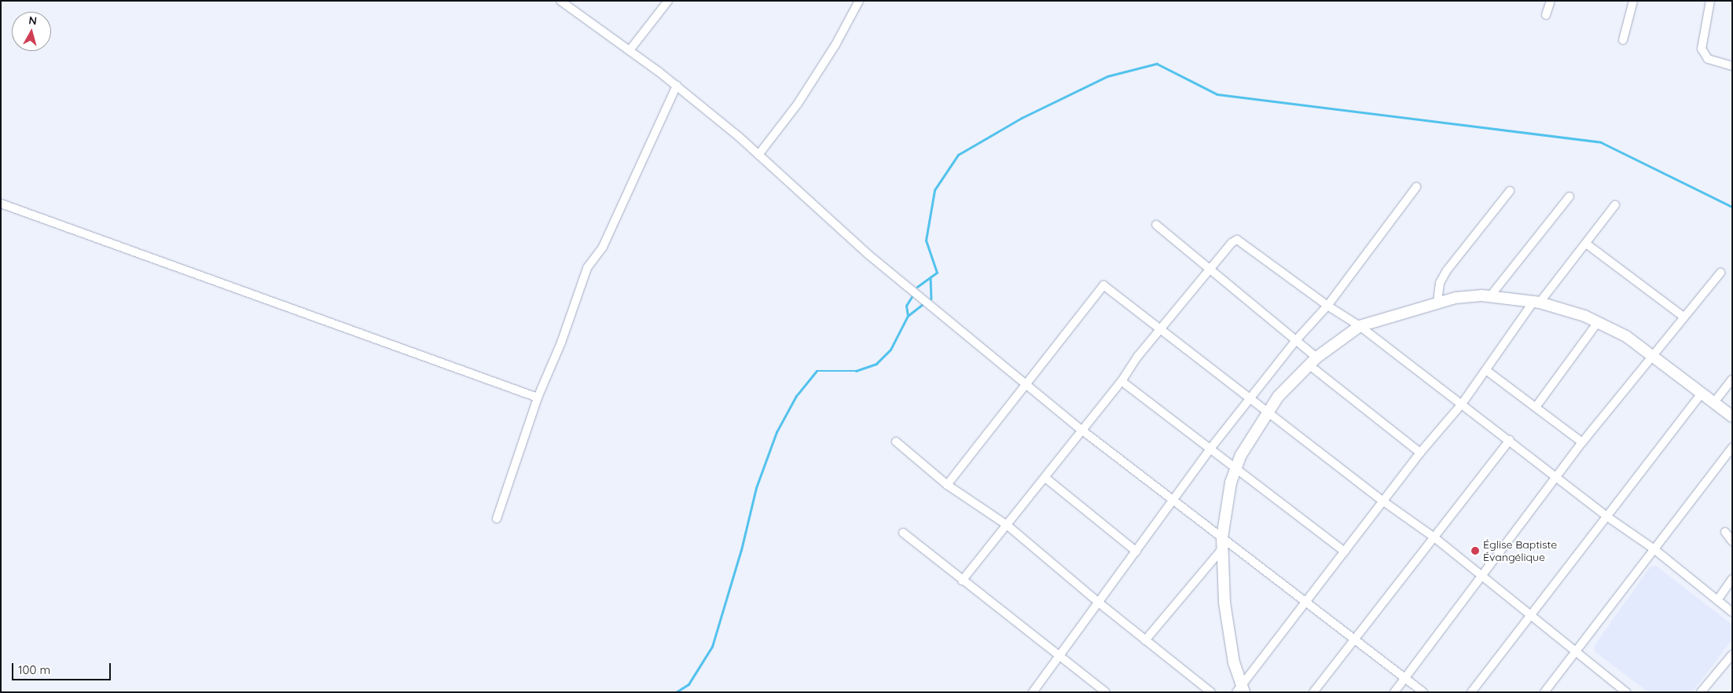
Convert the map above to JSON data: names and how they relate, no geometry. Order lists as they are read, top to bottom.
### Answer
{
  "places": ["Église Baptiste Évangélique"],
  "scale_bar": "100 m",
  "north": "top"
}
